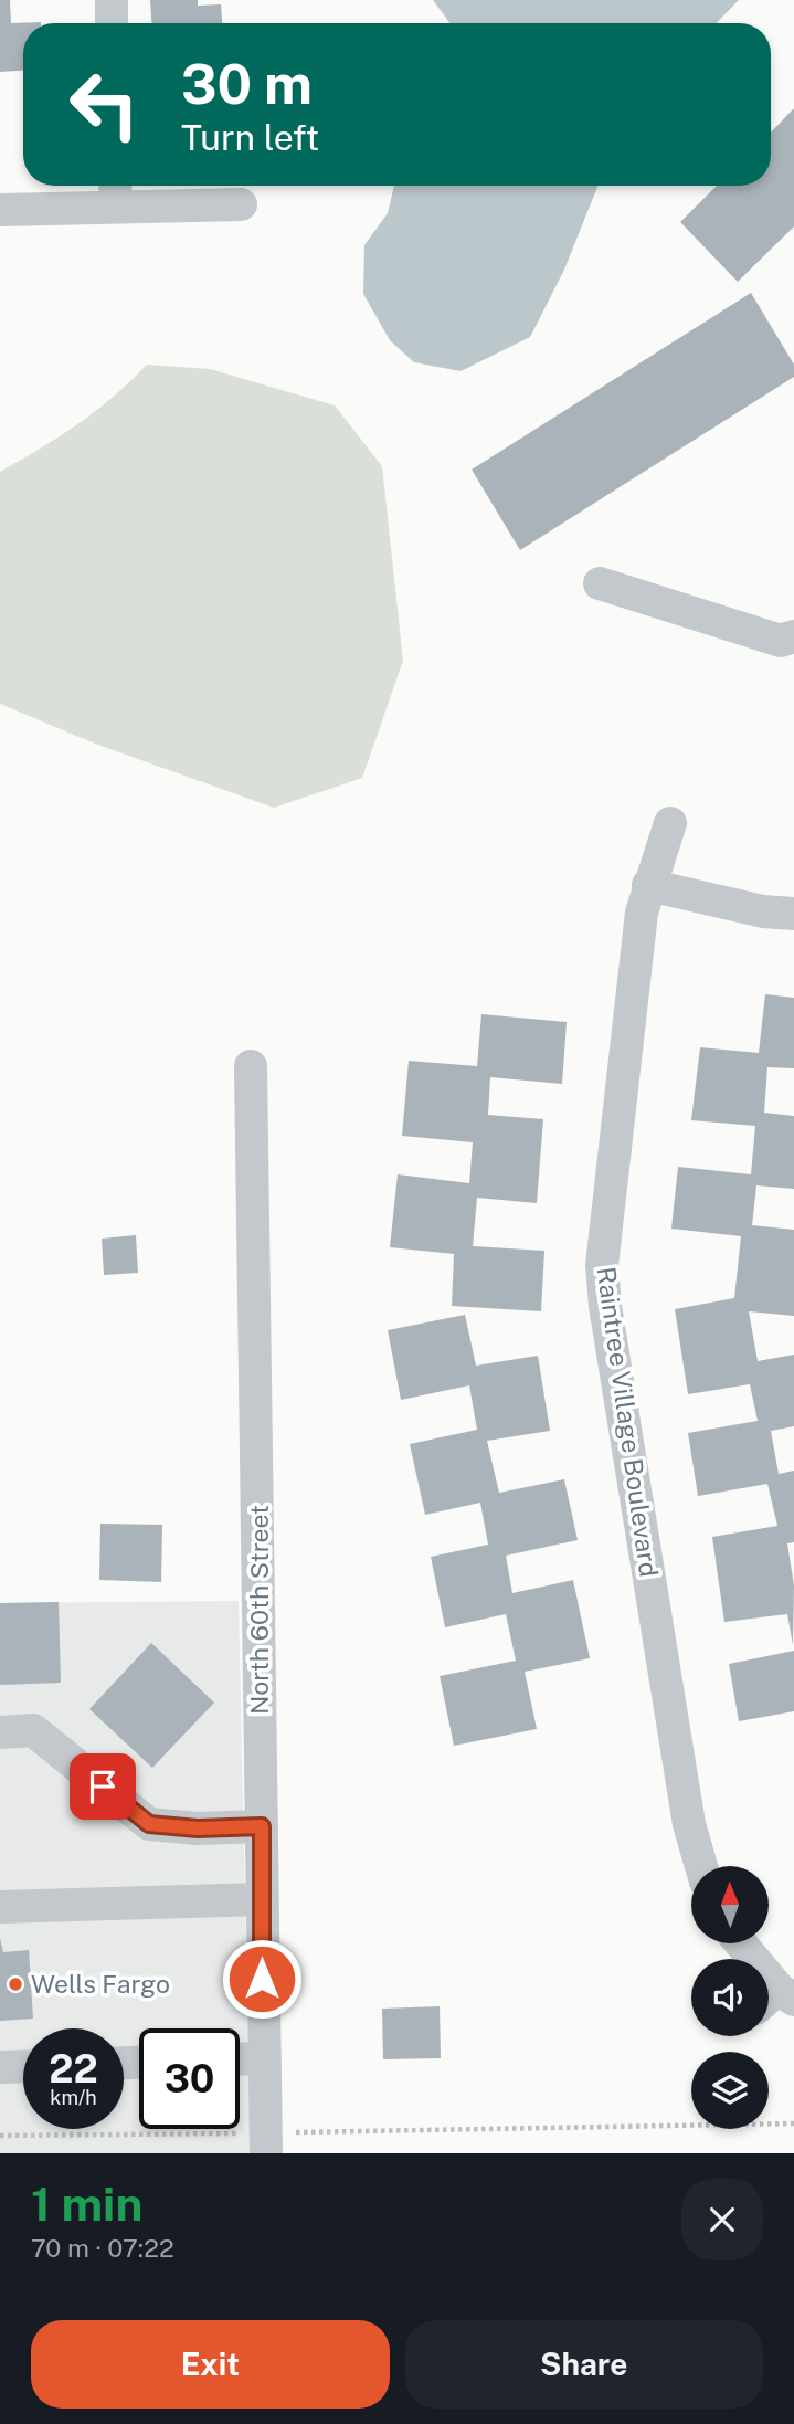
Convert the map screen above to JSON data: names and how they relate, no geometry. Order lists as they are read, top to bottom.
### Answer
{
  "streets": {
    "street": ["Raintree Village Boulevard", "North 60th Street"]
  },
  "places": ["Wells Fargo"],
  "north": "top",
  "page": {
    "turn": ["30 m", "Turn left"],
    "speed": "22 km/h",
    "limit": "30",
    "heading": ["1 min", "70 m · 07:22"],
    "buttons": ["Exit", "Share"]
  }
}
